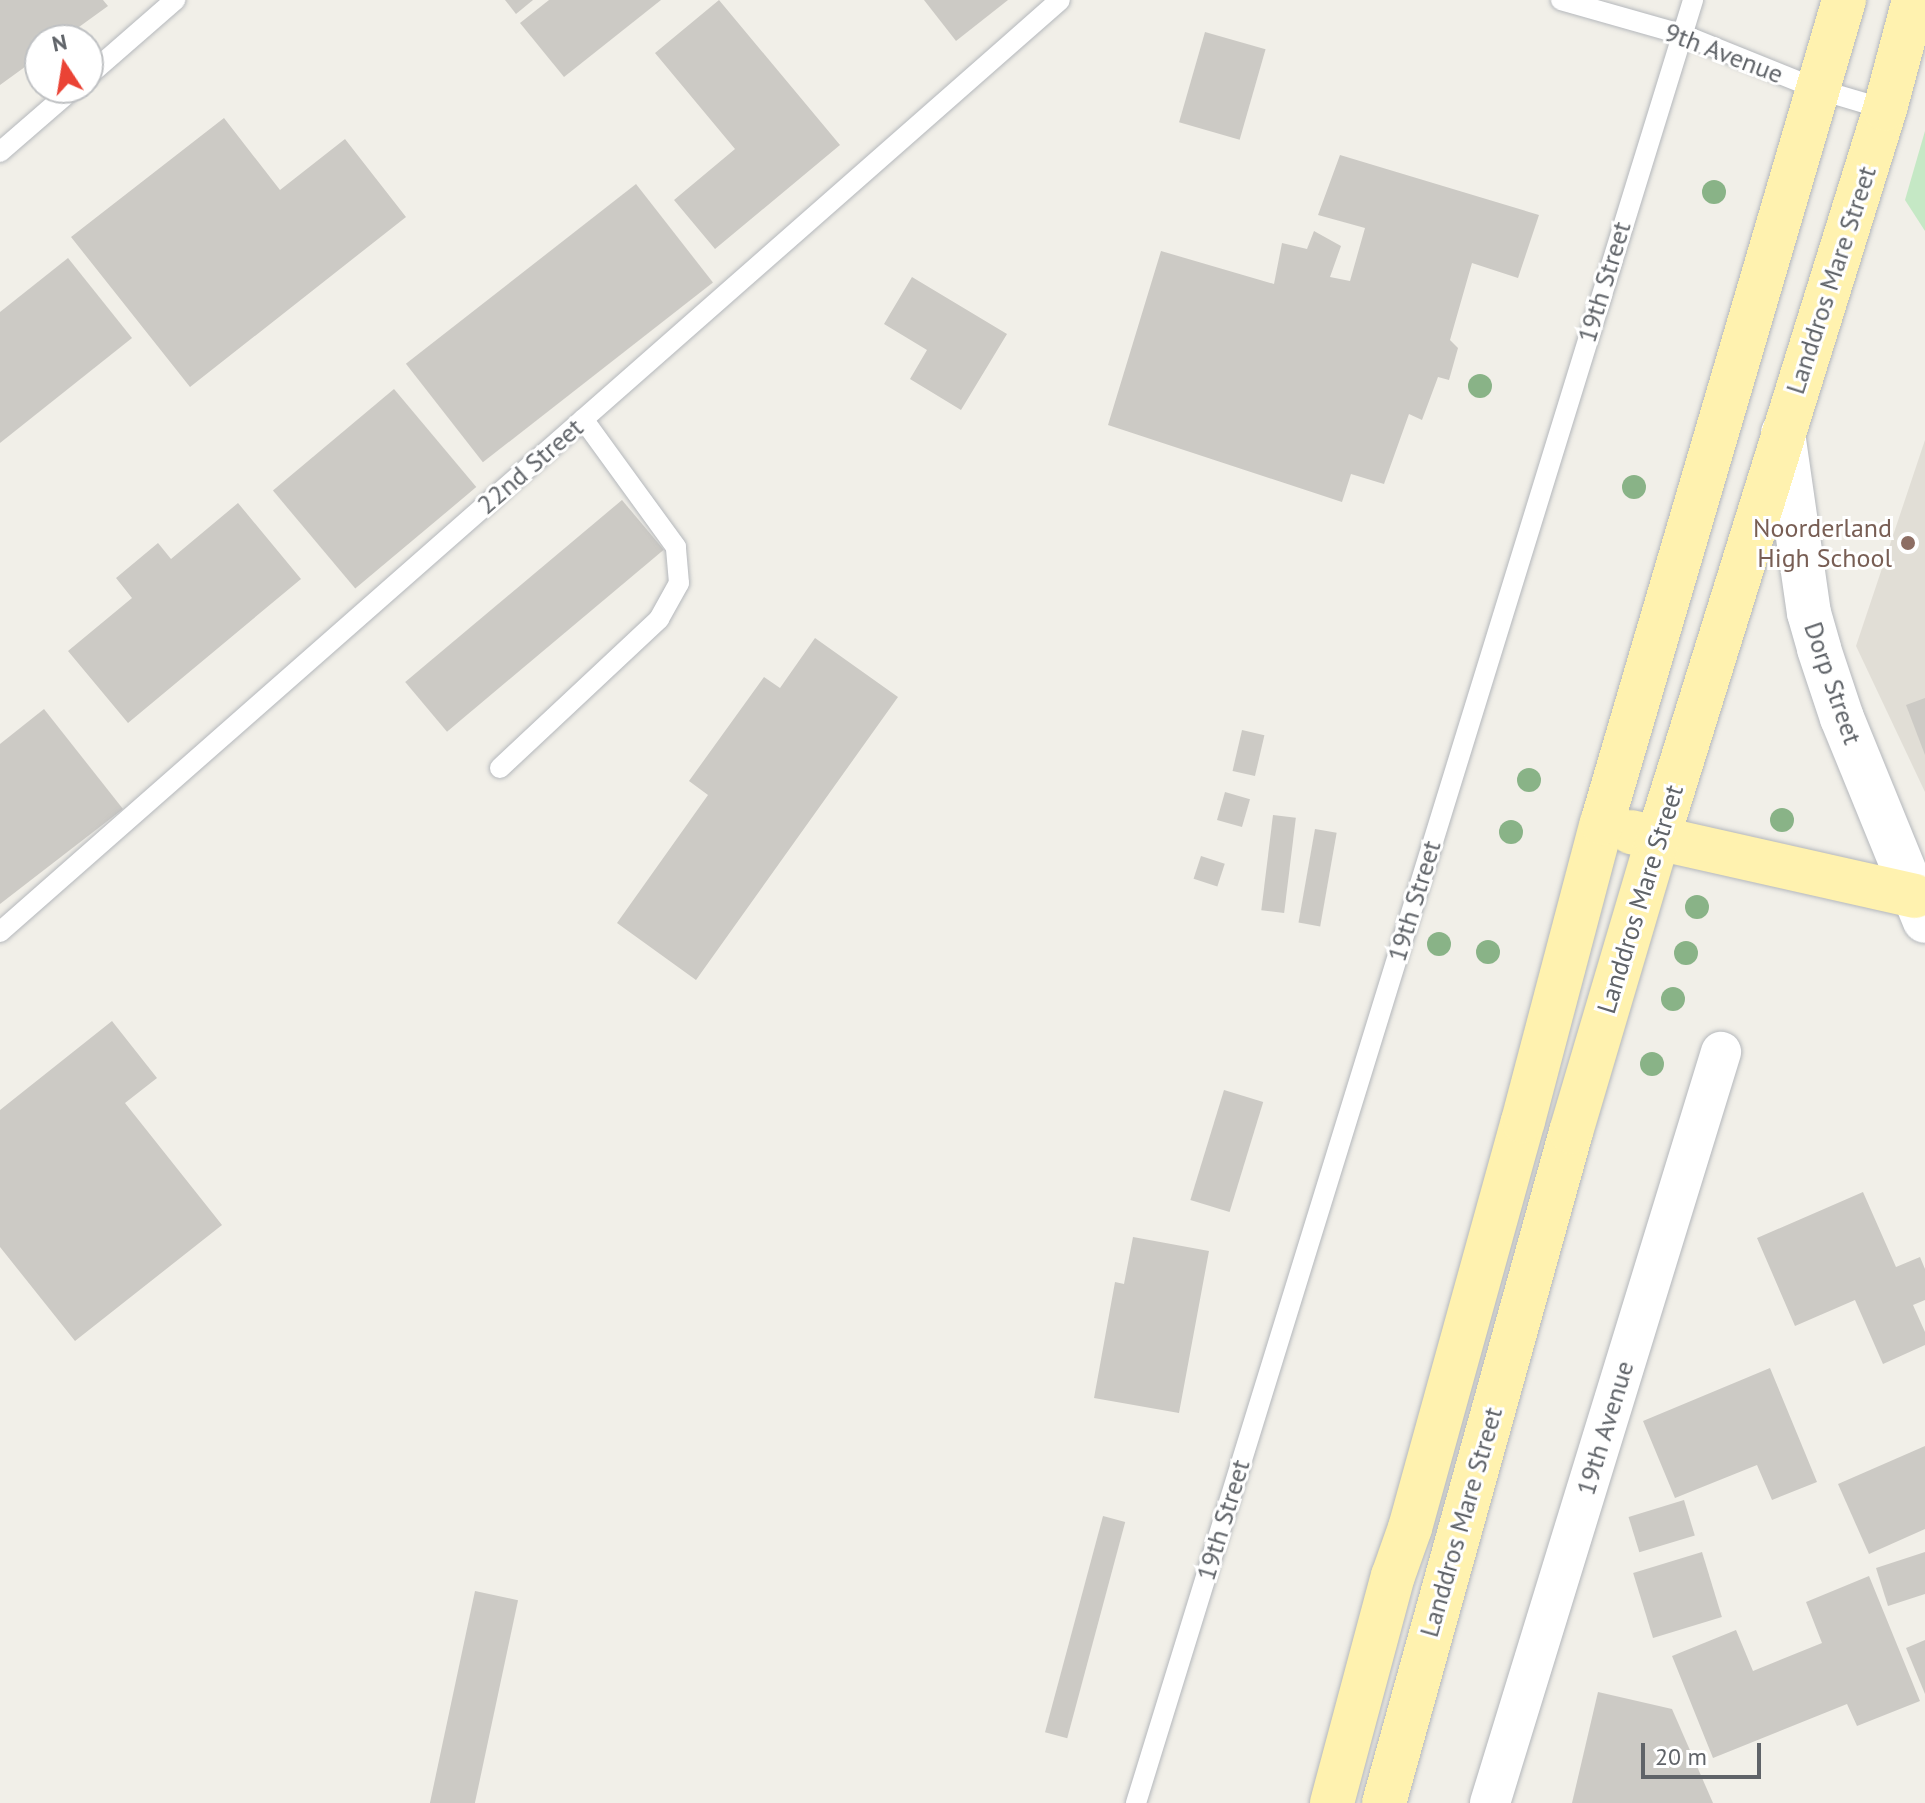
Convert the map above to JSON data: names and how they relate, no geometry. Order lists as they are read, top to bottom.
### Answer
{
  "streets": {
    "main road": ["Landdros Mare Street"],
    "street": ["Dorp Street", "19th Avenue"],
    "lane": ["9th Avenue", "19th Street", "22nd Street"]
  },
  "crossings": [
    ["9th Avenue", "Landdros Mare Street"],
    ["9th Avenue", "19th Street"],
    ["Landdros Mare Street", "Dorp Street"]
  ],
  "places": ["Noorderland High School"],
  "scale_bar": "20 m",
  "north": "top"
}
